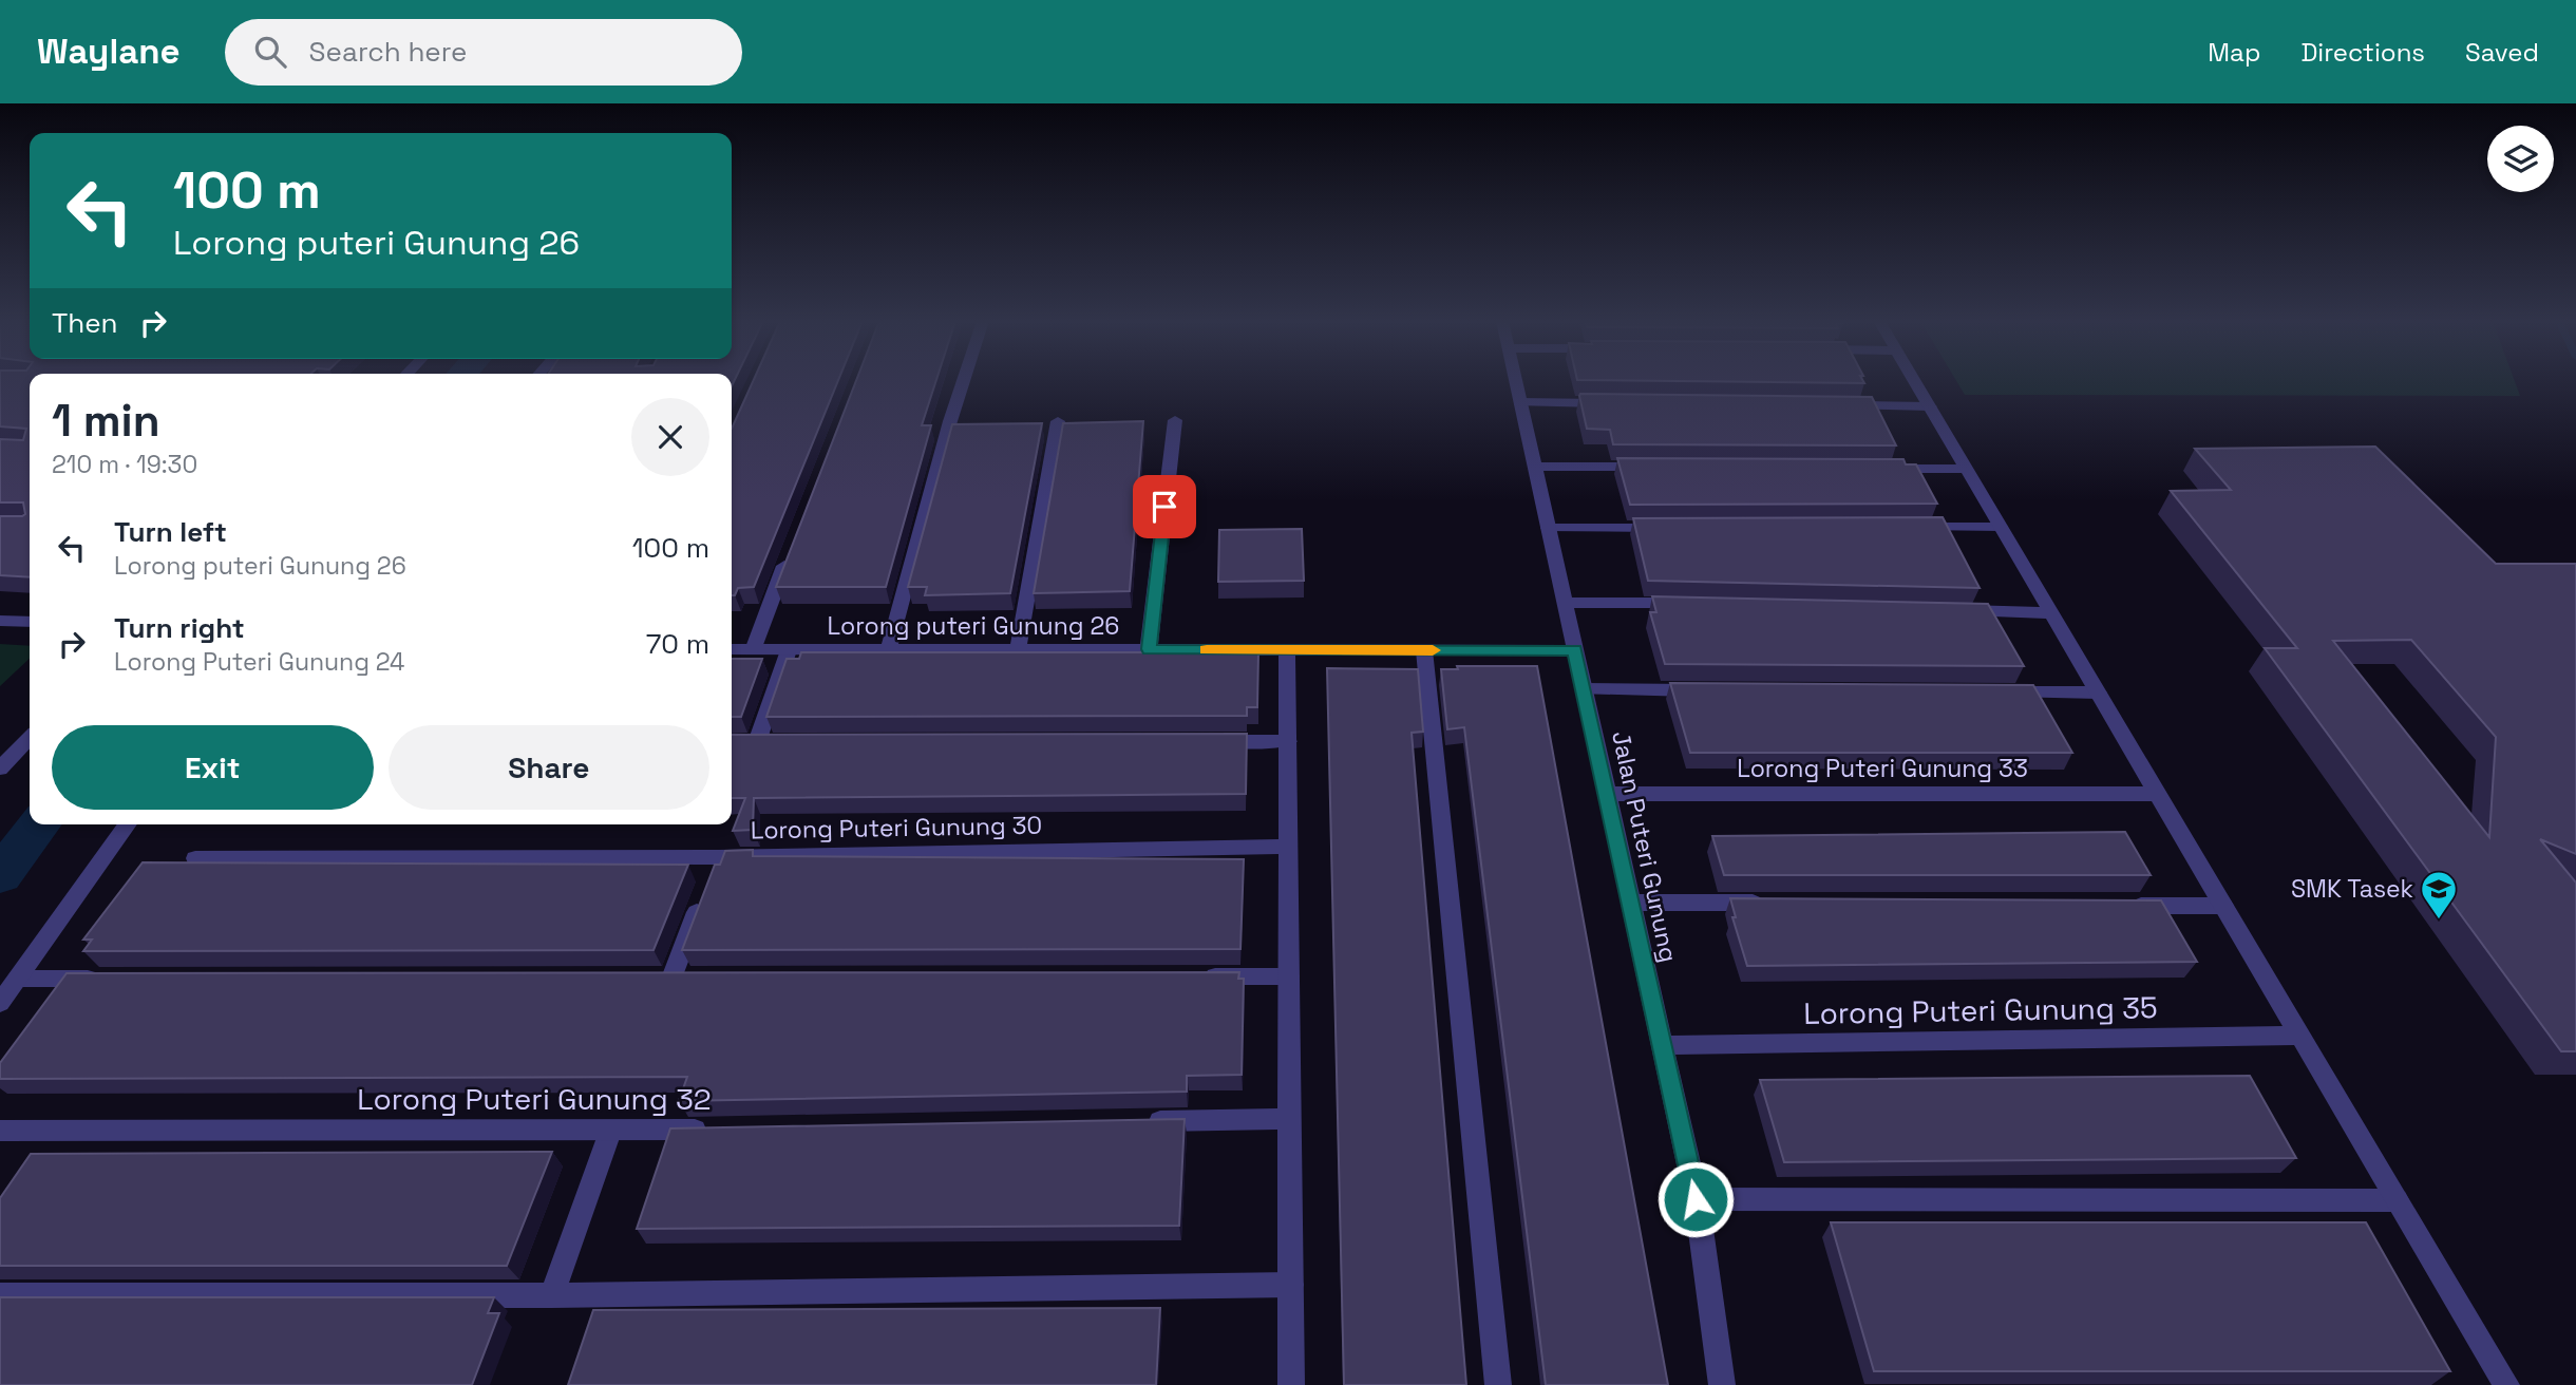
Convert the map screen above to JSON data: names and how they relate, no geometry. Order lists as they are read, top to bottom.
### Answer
{
  "streets": {
    "street": [
      "Lorong puteri Gunung 26",
      "Lorong Puteri Gunung 33",
      "Lorong Puteri Gunung 30",
      "Jalan Puteri Gunung",
      "Lorong Puteri Gunung 35",
      "Lorong Puteri Gunung 32"
    ]
  },
  "crossings": [
    ["Lorong puteri Gunung 26", "Jalan Puteri Gunung"],
    ["Lorong Puteri Gunung 33", "Jalan Puteri Gunung"],
    ["Jalan Puteri Gunung", "Lorong Puteri Gunung 35"]
  ],
  "places": {
    "school or university": ["SMK Tasek"]
  },
  "page": {
    "header": "Waylane",
    "search": "Search here",
    "nav": ["Map", "Directions", "Saved"],
    "turn": ["100 m", "Lorong puteri Gunung 26"],
    "then": "Then",
    "heading": ["1 min", "210 m · 19:30"],
    "list": [
      {
        "name": "Turn left",
        "note": "Lorong puteri Gunung 26",
        "value": "100 m"
      },
      {
        "name": "Turn right",
        "note": "Lorong Puteri Gunung 24",
        "value": "70 m"
      }
    ],
    "buttons": ["Exit", "Share"]
  }
}
